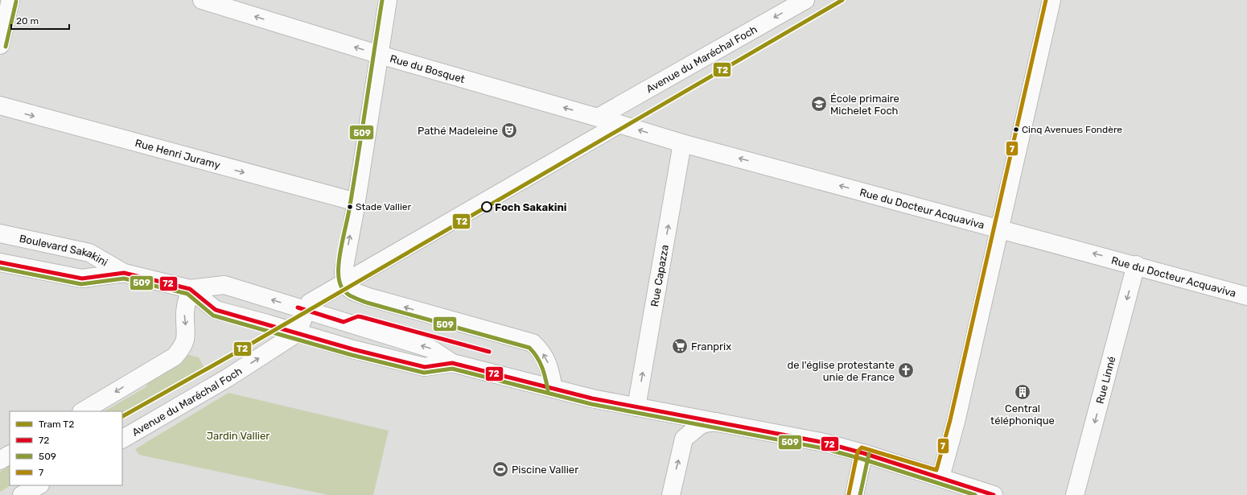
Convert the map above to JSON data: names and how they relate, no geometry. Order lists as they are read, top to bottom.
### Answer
{
  "streets": {
    "street": [
      "Avenue du Maréchal Foch",
      "Rue du Bosquet",
      "Rue Henri Juramy",
      "Rue du Docteur Acquaviva",
      "Boulevard Sakakini",
      "Rue Capazza",
      "Rue Linné"
    ]
  },
  "crossings": [
    ["Avenue du Maréchal Foch", "Rue du Bosquet"],
    ["Avenue du Maréchal Foch", "Rue du Docteur Acquaviva"],
    ["Avenue du Maréchal Foch", "Boulevard Sakakini"],
    ["Rue du Bosquet", "Rue du Docteur Acquaviva"],
    ["Rue du Docteur Acquaviva", "Rue Capazza"],
    ["Rue du Docteur Acquaviva", "Rue Linné"]
  ],
  "one_way": [
    "Rue du Bosquet",
    "Rue Henri Juramy",
    "Rue du Docteur Acquaviva",
    "Rue Capazza"
  ],
  "parks": ["Jardin Vallier"],
  "places": {
    "school or university": ["École primaire Michelet Foch"],
    "other": ["Cinq Avenues Fondère", "Stade Vallier", "Foch Sakakini"],
    "theatre": ["Pathé Madeleine"],
    "supermarket": ["Franprix"],
    "church": ["de l'église protestante unie de France"],
    "building": ["Central téléphonique"],
    "sports": ["Piscine Vallier"]
  },
  "lines": [
    "tram line T2",
    "transit line 509",
    "transit line 7",
    "transit line 72"
  ],
  "legend": [
    "Tram T2",
    "72",
    "509",
    "7"
  ],
  "scale_bar": "20 m"
}
